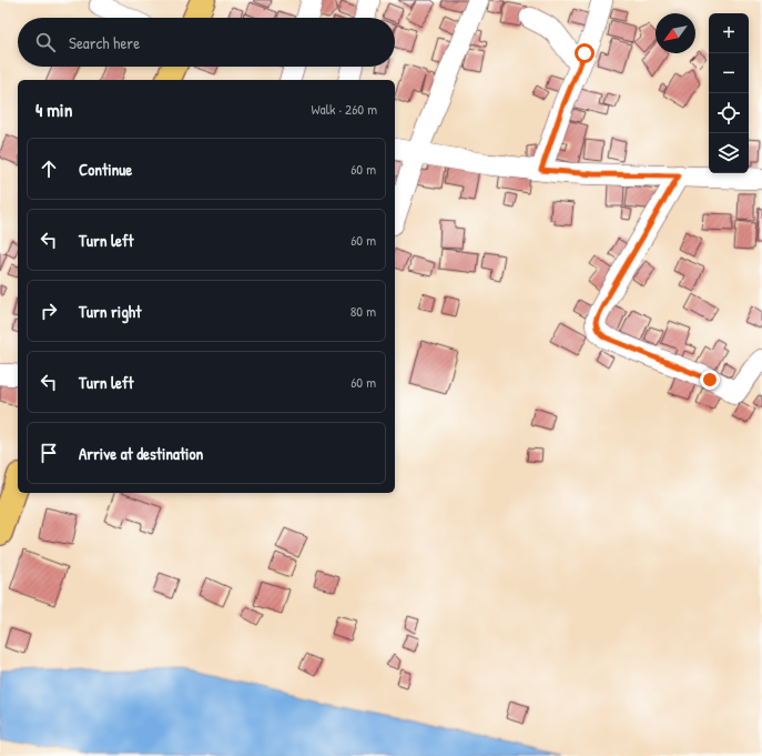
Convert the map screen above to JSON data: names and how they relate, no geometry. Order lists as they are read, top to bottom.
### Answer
{
  "north": "bottom left",
  "page": {
    "map_buttons": ["+", "−"],
    "search": "Search here",
    "heading": ["4 min", "Walk · 260 m"],
    "list": [
      ["Continue", "60 m"],
      ["Turn left", "60 m"],
      ["Turn right", "80 m"],
      ["Turn left", "60 m"],
      "Arrive at destination"
    ]
  }
}
